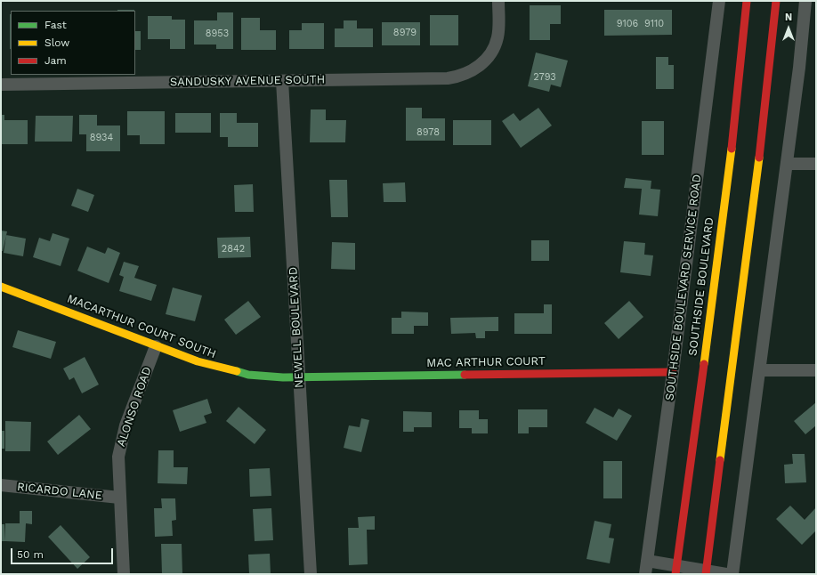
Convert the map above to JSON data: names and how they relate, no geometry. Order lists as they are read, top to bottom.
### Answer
{
  "streets": {
    "main road": ["SOUTHSIDE BOULEVARD", "MACARTHUR COURT SOUTH", "MAC ARTHUR COURT"],
    "street": [
      "SANDUSKY AVENUE SOUTH",
      "SOUTHSIDE BOULEVARD SERVICE ROAD",
      "NEWELL BOULEVARD",
      "ALONSO ROAD",
      "RICARDO LANE"
    ]
  },
  "crossings": [
    ["SANDUSKY AVENUE SOUTH", "NEWELL BOULEVARD"],
    ["SOUTHSIDE BOULEVARD SERVICE ROAD", "MAC ARTHUR COURT"],
    ["MACARTHUR COURT SOUTH", "NEWELL BOULEVARD"],
    ["MACARTHUR COURT SOUTH", "MAC ARTHUR COURT"],
    ["MACARTHUR COURT SOUTH", "ALONSO ROAD"],
    ["NEWELL BOULEVARD", "MAC ARTHUR COURT"],
    ["ALONSO ROAD", "RICARDO LANE"]
  ],
  "house_numbers": [
    "9106",
    "9110",
    "8979",
    "8953",
    "2793",
    "8978",
    "8934",
    "2842"
  ],
  "legend": ["Fast", "Slow", "Jam"],
  "scale_bar": "50 m",
  "north": "top"
}
